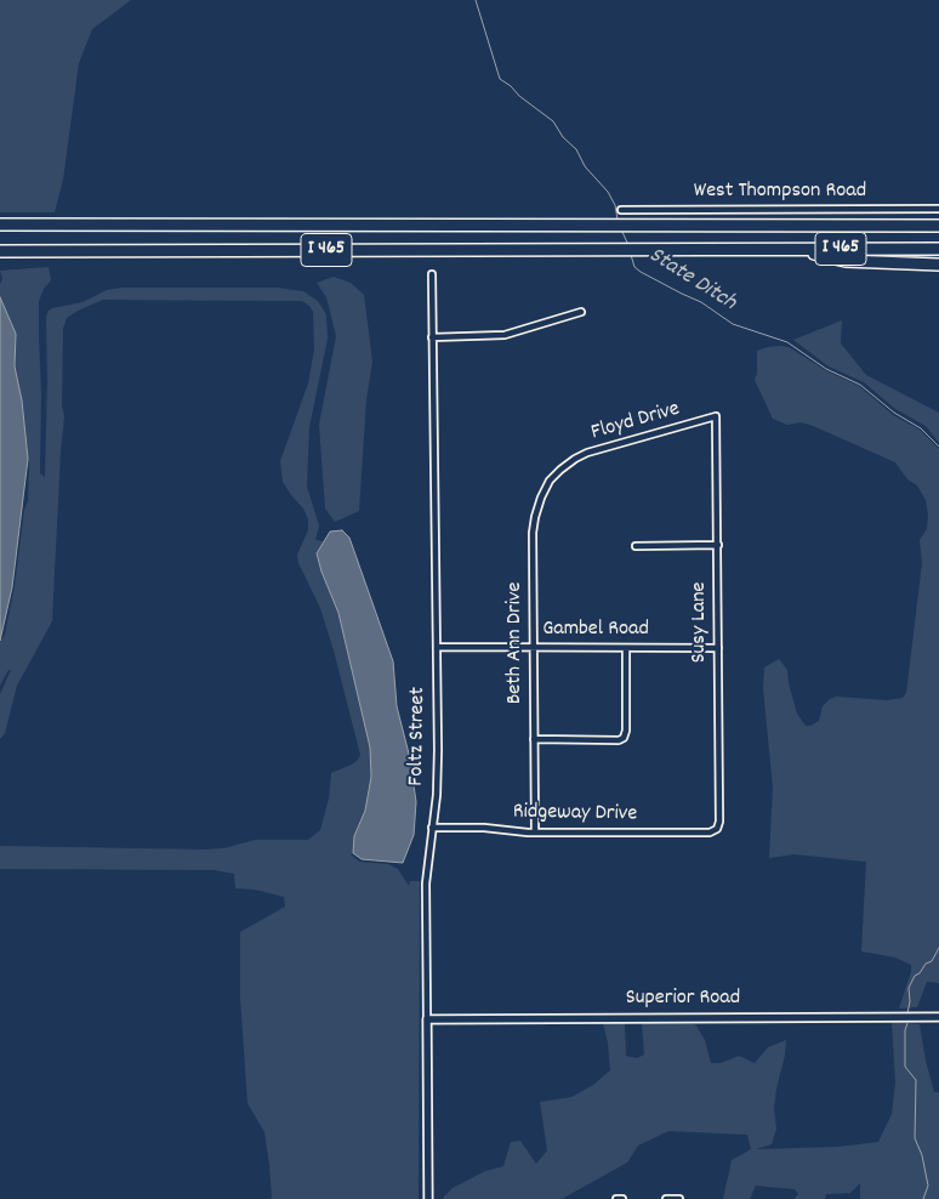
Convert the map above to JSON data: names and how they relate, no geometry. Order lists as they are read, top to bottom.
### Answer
{
  "streets": {
    "highway": ["I 465"],
    "street": [
      "West Thompson Road",
      "Floyd Drive",
      "Susy Lane",
      "Gambel Road",
      "Beth Ann Drive",
      "Foltz Street",
      "Ridgeway Drive",
      "Superior Road"
    ]
  },
  "crossings": [
    ["Floyd Drive", "Susy Lane"],
    ["Floyd Drive", "Beth Ann Drive"],
    ["Susy Lane", "Gambel Road"],
    ["Susy Lane", "Ridgeway Drive"],
    ["Gambel Road", "Beth Ann Drive"],
    ["Gambel Road", "Foltz Street"],
    ["Beth Ann Drive", "Ridgeway Drive"],
    ["Foltz Street", "Ridgeway Drive"],
    ["Foltz Street", "Superior Road"]
  ],
  "water": ["State Ditch"]
}
